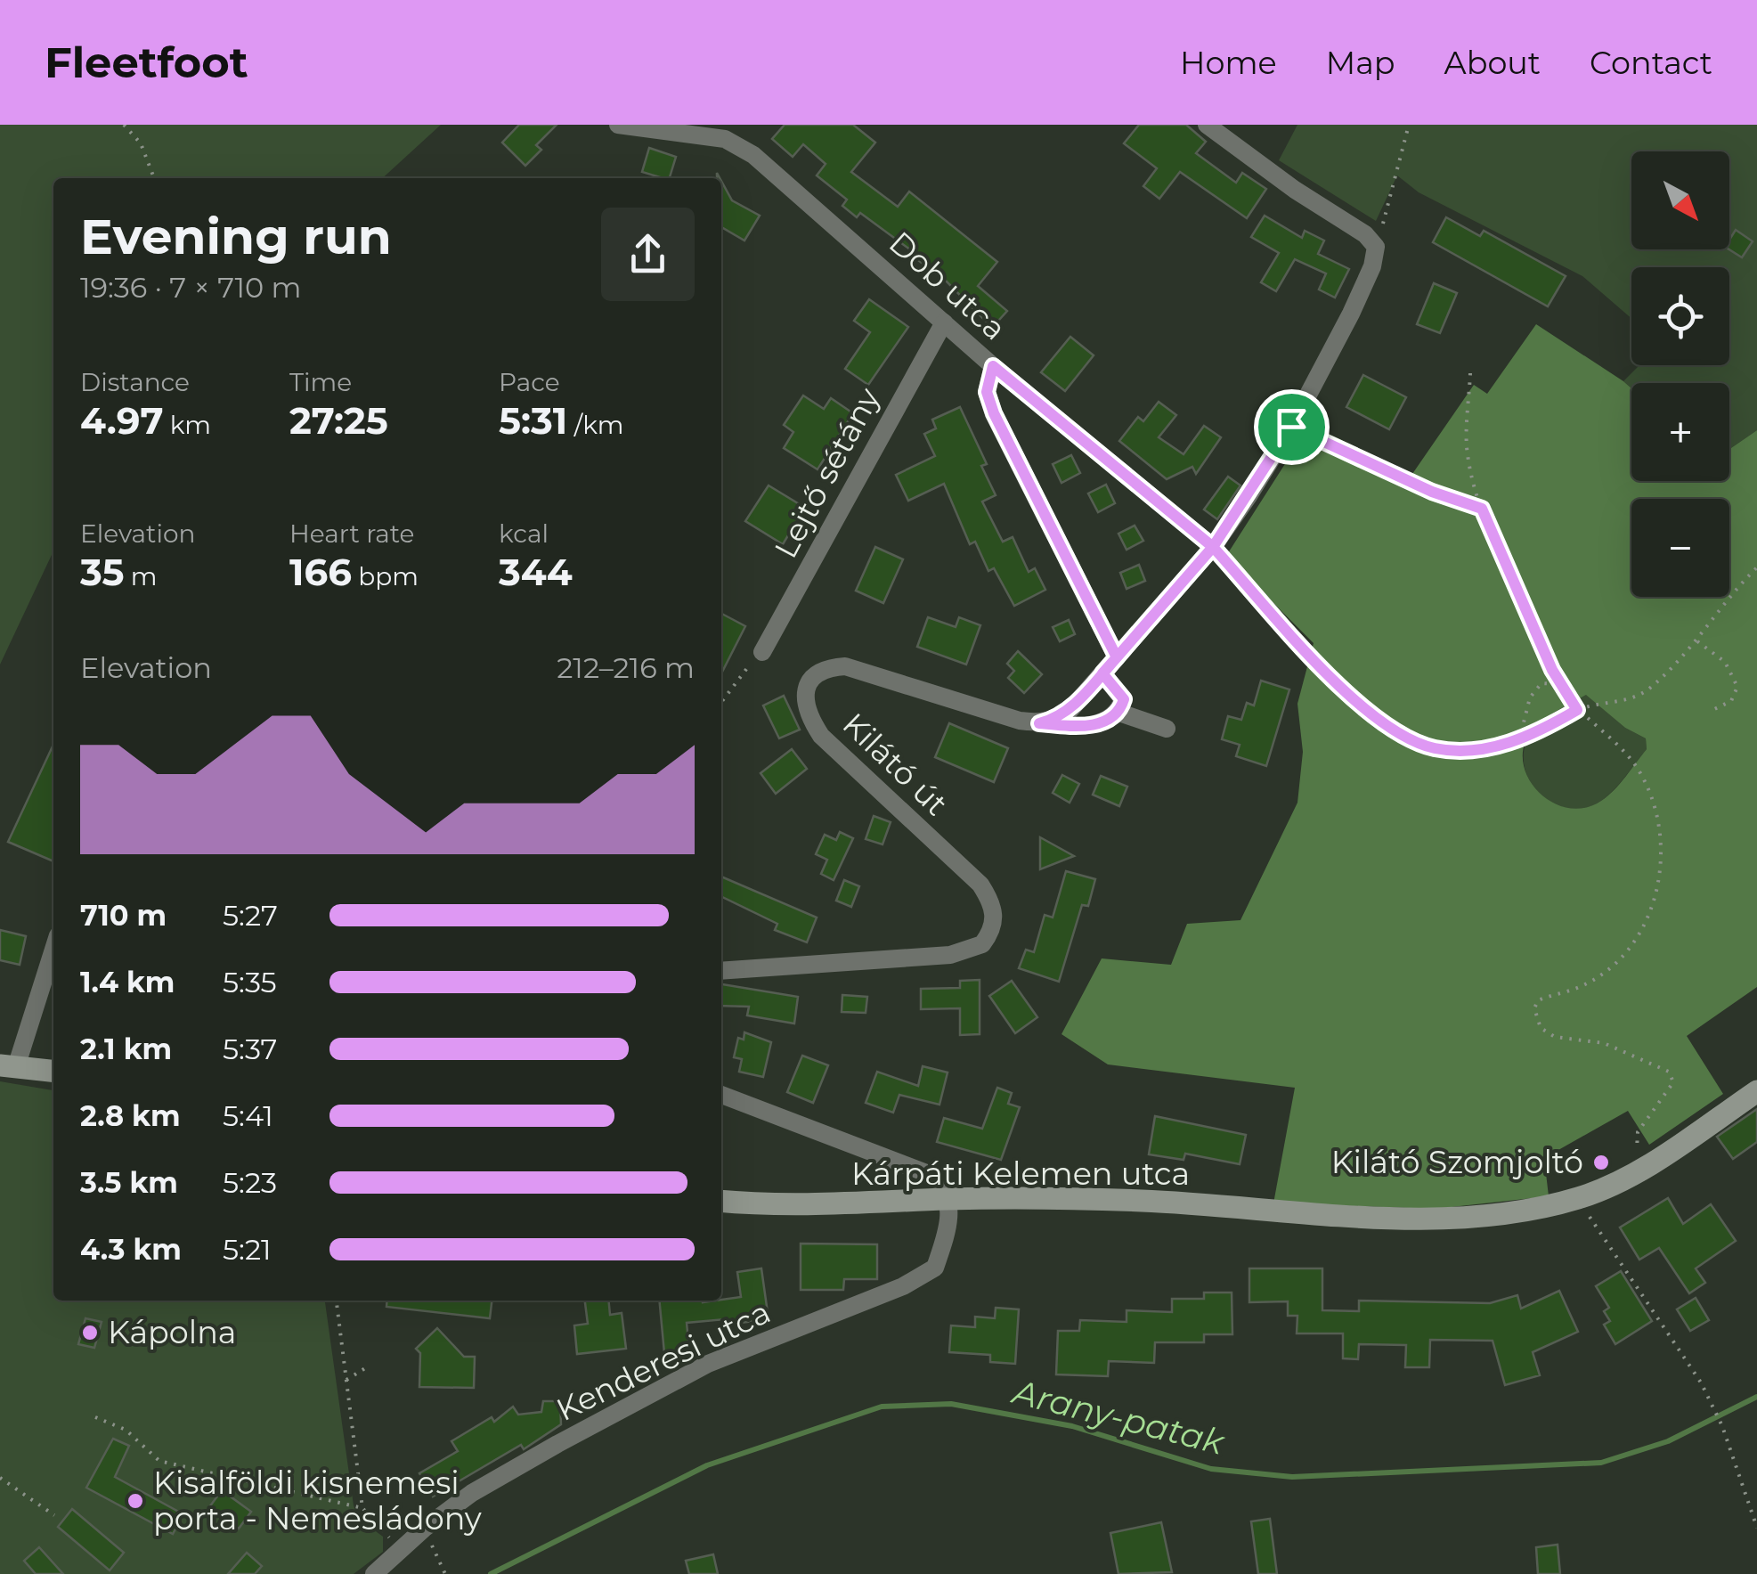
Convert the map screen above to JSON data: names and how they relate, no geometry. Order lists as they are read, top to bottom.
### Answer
{
  "streets": {
    "street": [
      "Dob utca",
      "Lejtő sétány",
      "Kilátó út",
      "Kárpáti Kelemen utca",
      "Kenderesi utca"
    ]
  },
  "crossings": [
    ["Dob utca", "Lejtő sétány"],
    ["Kárpáti Kelemen utca", "Kenderesi utca"]
  ],
  "water": ["Arany-patak"],
  "places": ["Kilátó Szomjoltó", "Kápolna", "Kisalföldi kisnemesi porta - Nemesládony"],
  "north": "bottom right",
  "page": {
    "header": "Fleetfoot",
    "nav": [
      "Home",
      "Map",
      "About",
      "Contact"
    ],
    "map_buttons": ["+", "−"],
    "heading": ["Evening run", "19:36 · 7 × 710 m"],
    "stats": [
      ["Distance", "4.97 km"],
      ["Time", "27:25"],
      ["Pace", "5:31 /km"],
      ["Elevation", "35 m"],
      ["Heart rate", "166 bpm"],
      ["kcal", "344"]
    ],
    "chart": ["Elevation", "212–216 m"],
    "list": [
      {
        "name": "710 m",
        "note": "5:27"
      },
      {
        "name": "1.4 km",
        "note": "5:35"
      },
      {
        "name": "2.1 km",
        "note": "5:37"
      },
      {
        "name": "2.8 km",
        "note": "5:41"
      },
      {
        "name": "3.5 km",
        "note": "5:23"
      },
      {
        "name": "4.3 km",
        "note": "5:21"
      }
    ]
  }
}
